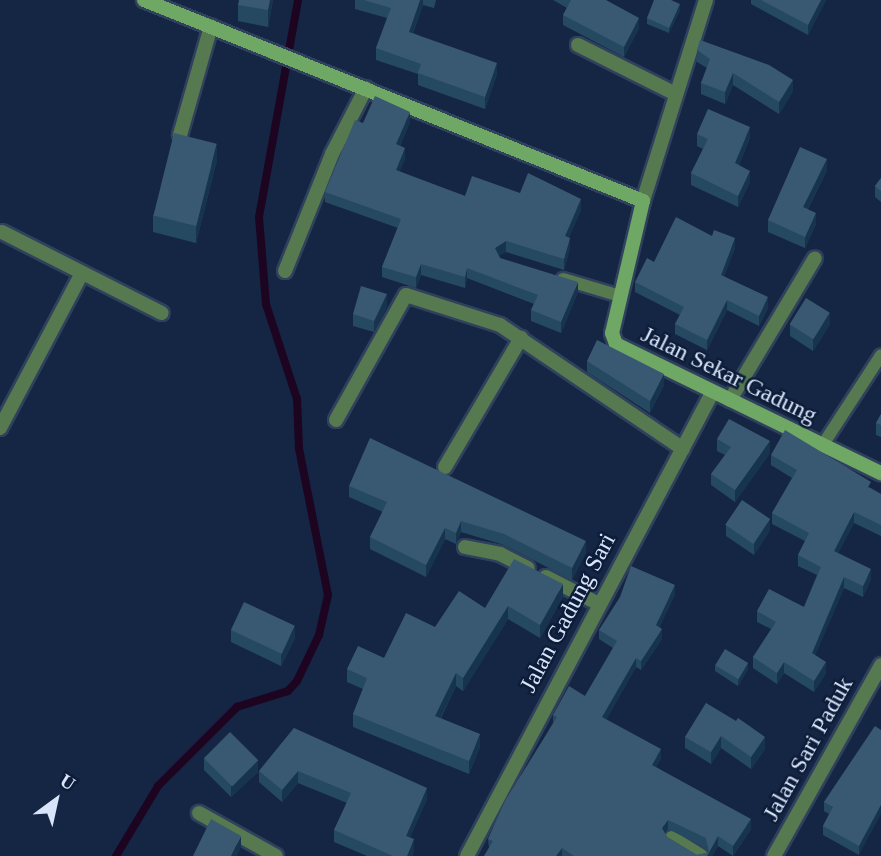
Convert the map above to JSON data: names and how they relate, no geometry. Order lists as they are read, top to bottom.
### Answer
{
  "streets": {
    "street": ["Jalan Sekar Gadung", "Jalan Gadung Sari", "Jalan Sari Paduk"]
  },
  "crossings": [
    ["Jalan Sekar Gadung", "Jalan Gadung Sari"]
  ],
  "north": "top right"
}
